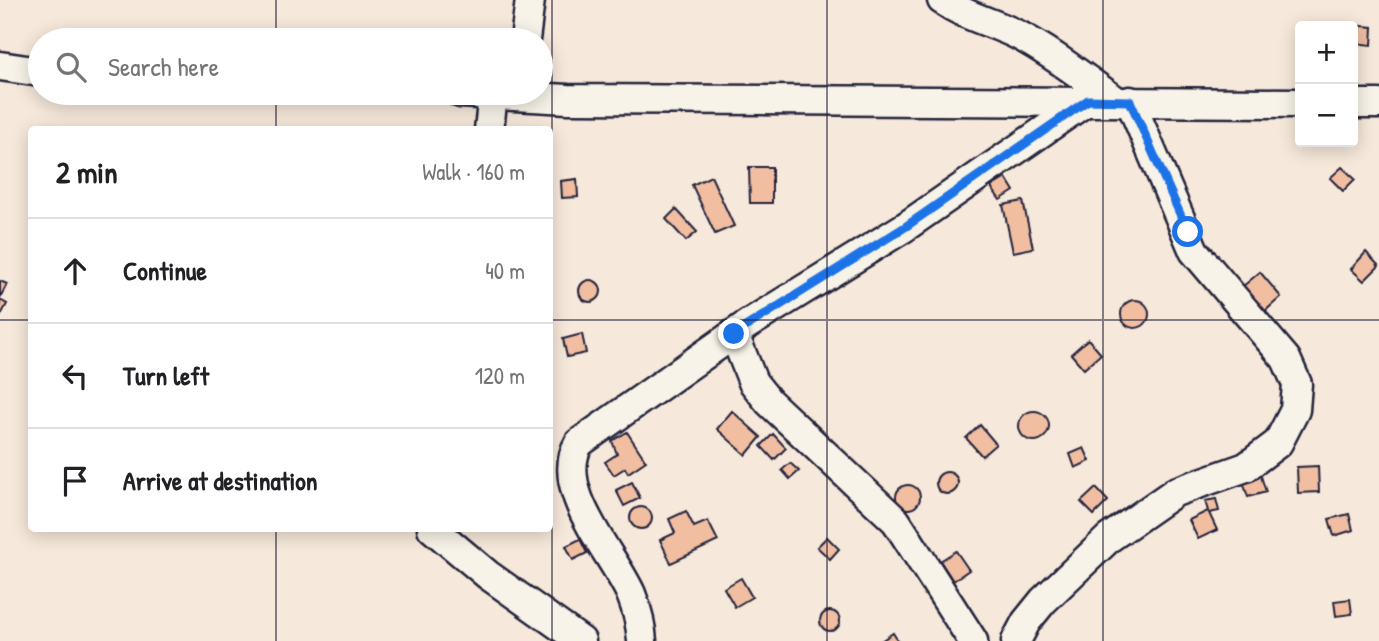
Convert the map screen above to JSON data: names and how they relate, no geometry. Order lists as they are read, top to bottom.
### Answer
{
  "page": {
    "map_buttons": ["+", "−"],
    "search": "Search here",
    "heading": ["2 min", "Walk · 160 m"],
    "list": [
      ["Continue", "40 m"],
      ["Turn left", "120 m"],
      "Arrive at destination"
    ]
  }
}
